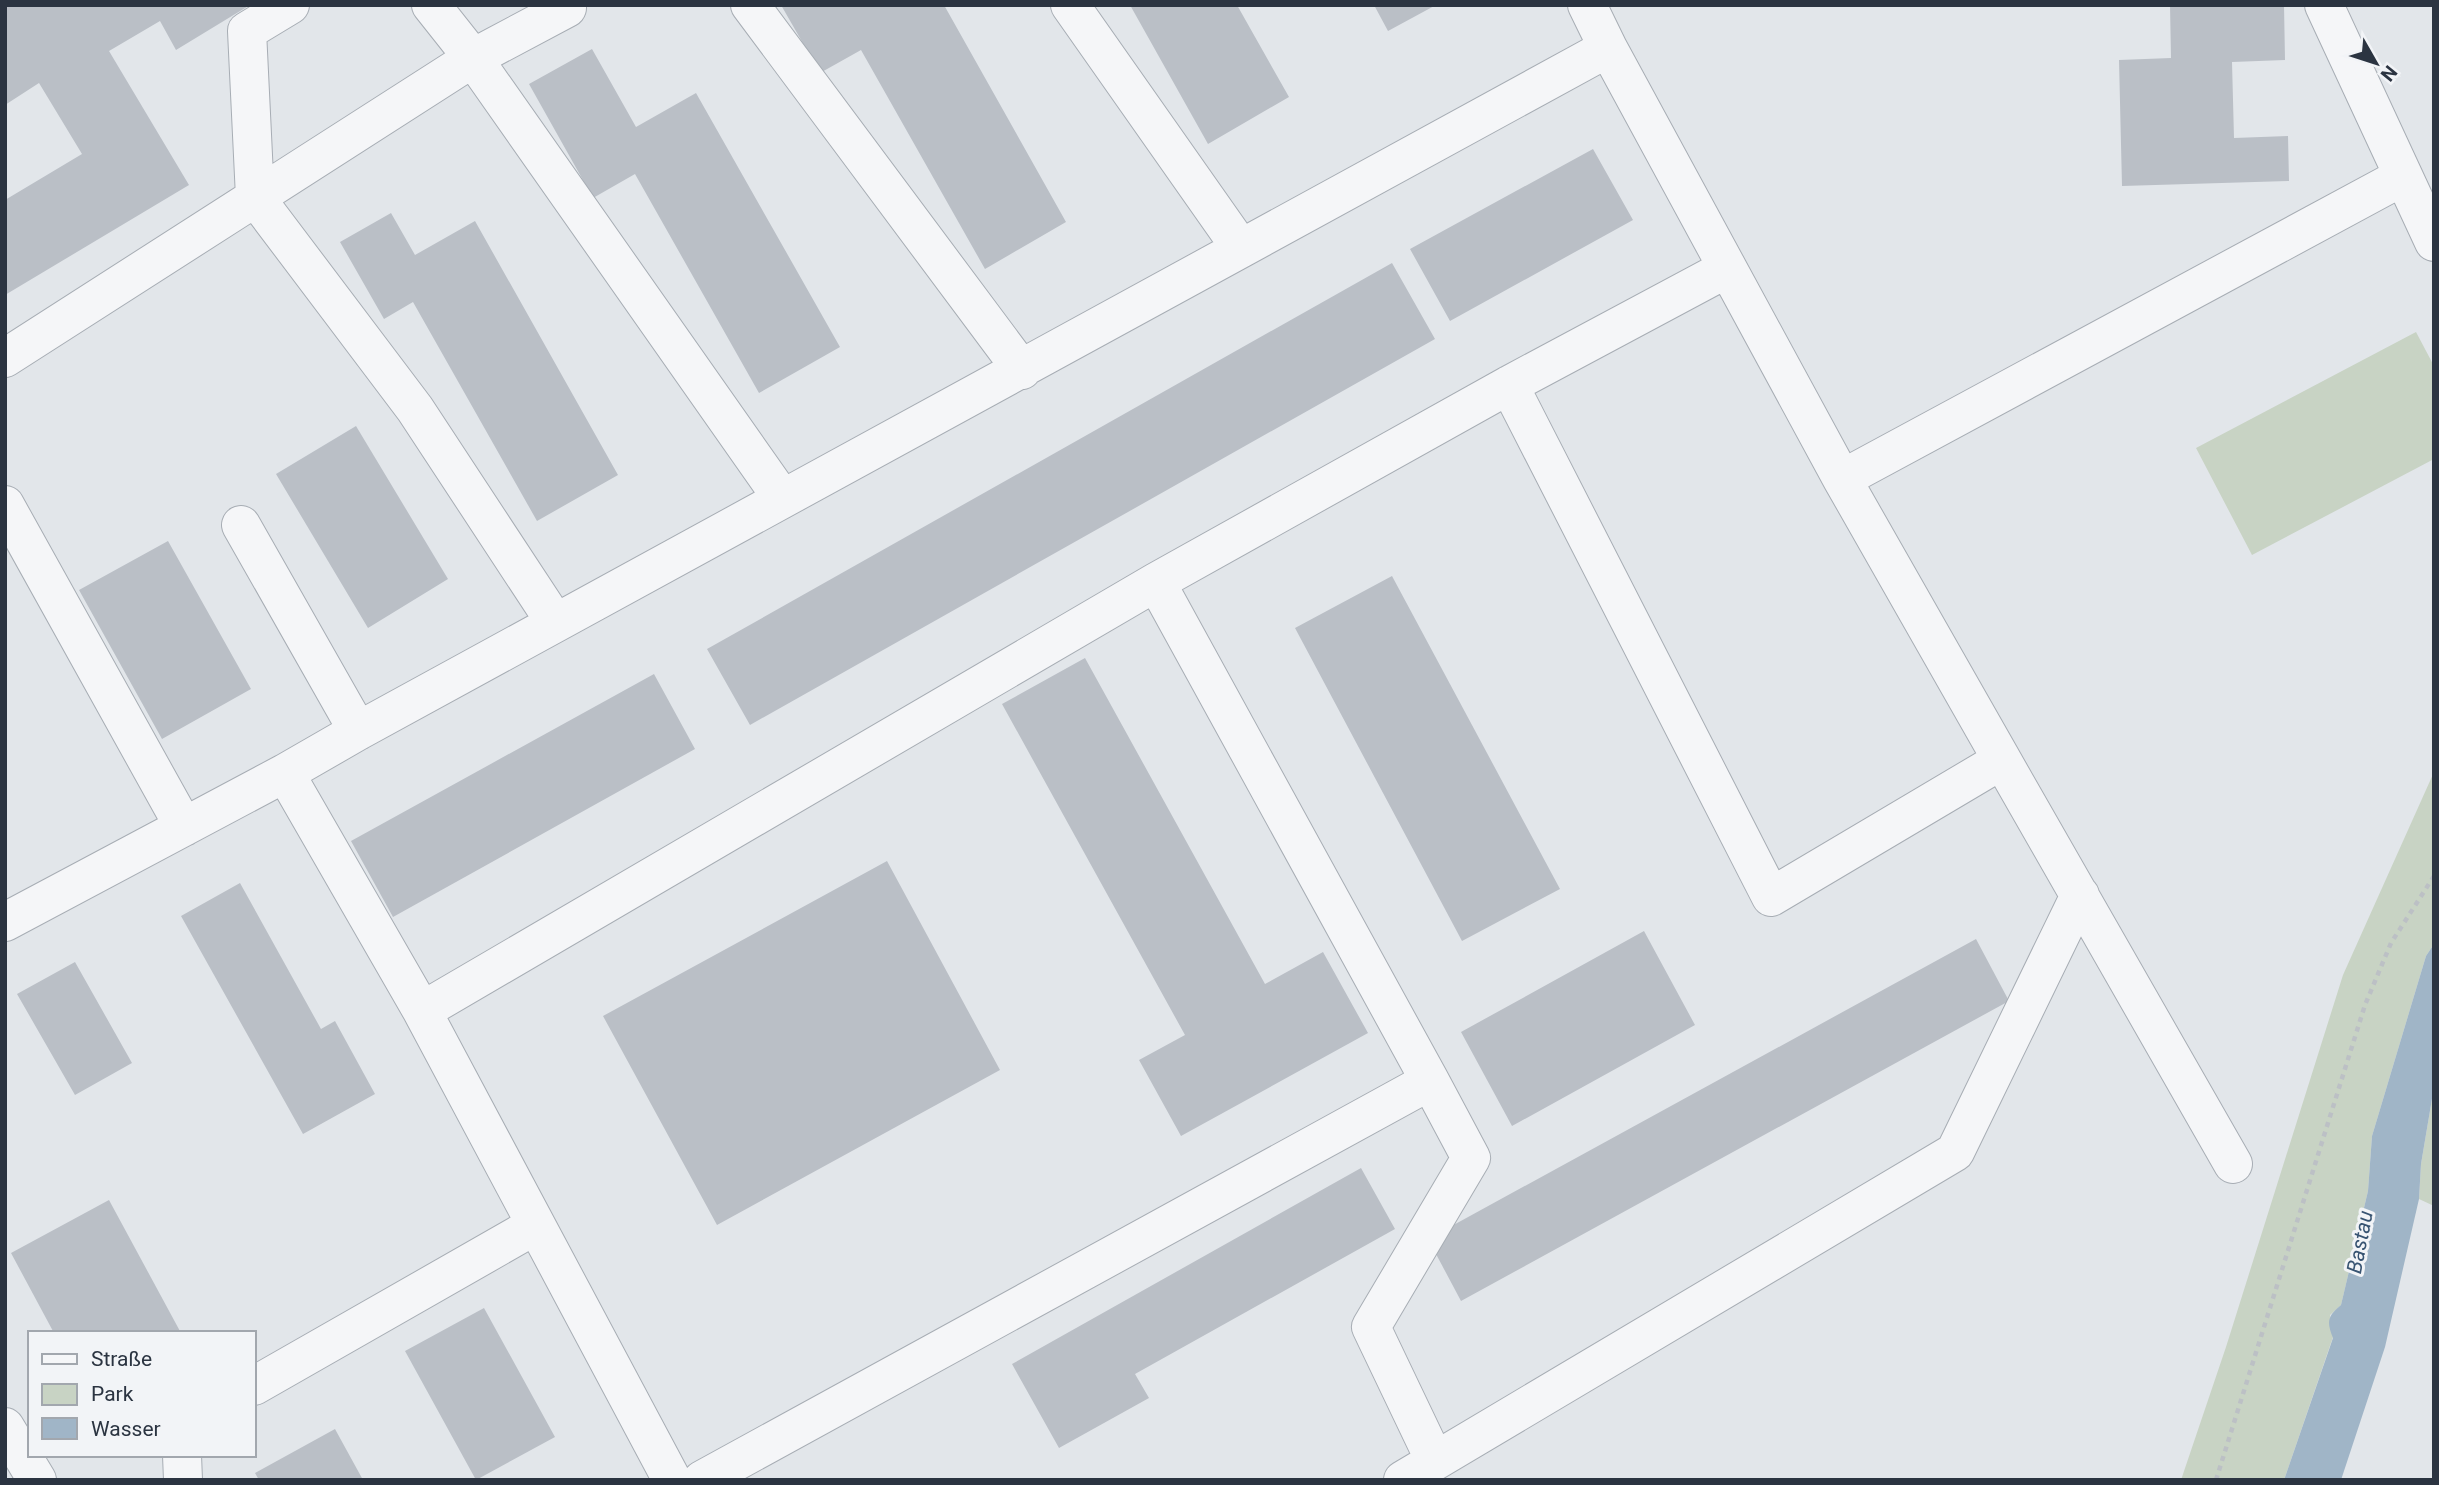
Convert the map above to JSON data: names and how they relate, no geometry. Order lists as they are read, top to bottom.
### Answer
{
  "water": ["Bastau"],
  "legend": ["Straße", "Park", "Wasser"],
  "north": "bottom right"
}
